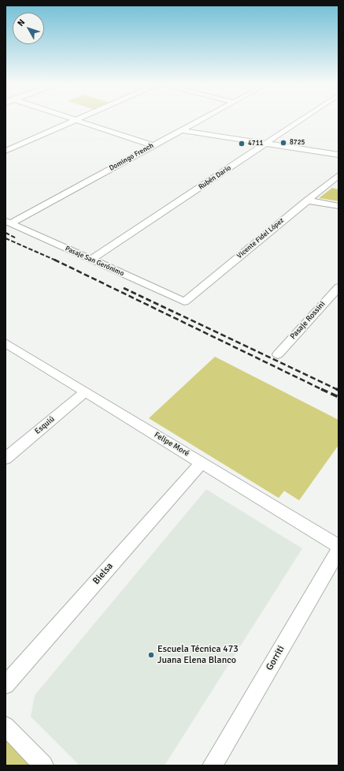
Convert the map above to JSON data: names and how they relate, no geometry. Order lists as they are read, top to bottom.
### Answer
{
  "streets": {
    "street": [
      "Domingo French",
      "Rubén Darío",
      "Vicente Fidel López",
      "Pasaje San Gerónimo",
      "Pasaje Rossini",
      "Esquiú",
      "Felipe Moré",
      "Bielsa",
      "Gorriti"
    ]
  },
  "crossings": [
    ["Domingo French", "Pasaje San Gerónimo"],
    ["Rubén Darío", "Pasaje San Gerónimo"],
    ["Vicente Fidel López", "Pasaje San Gerónimo"],
    ["Esquiú", "Felipe Moré"],
    ["Felipe Moré", "Bielsa"]
  ],
  "places": ["8725", "4711", "Escuela Técnica 473 Juana Elena Blanco"],
  "north": "top left"
}
